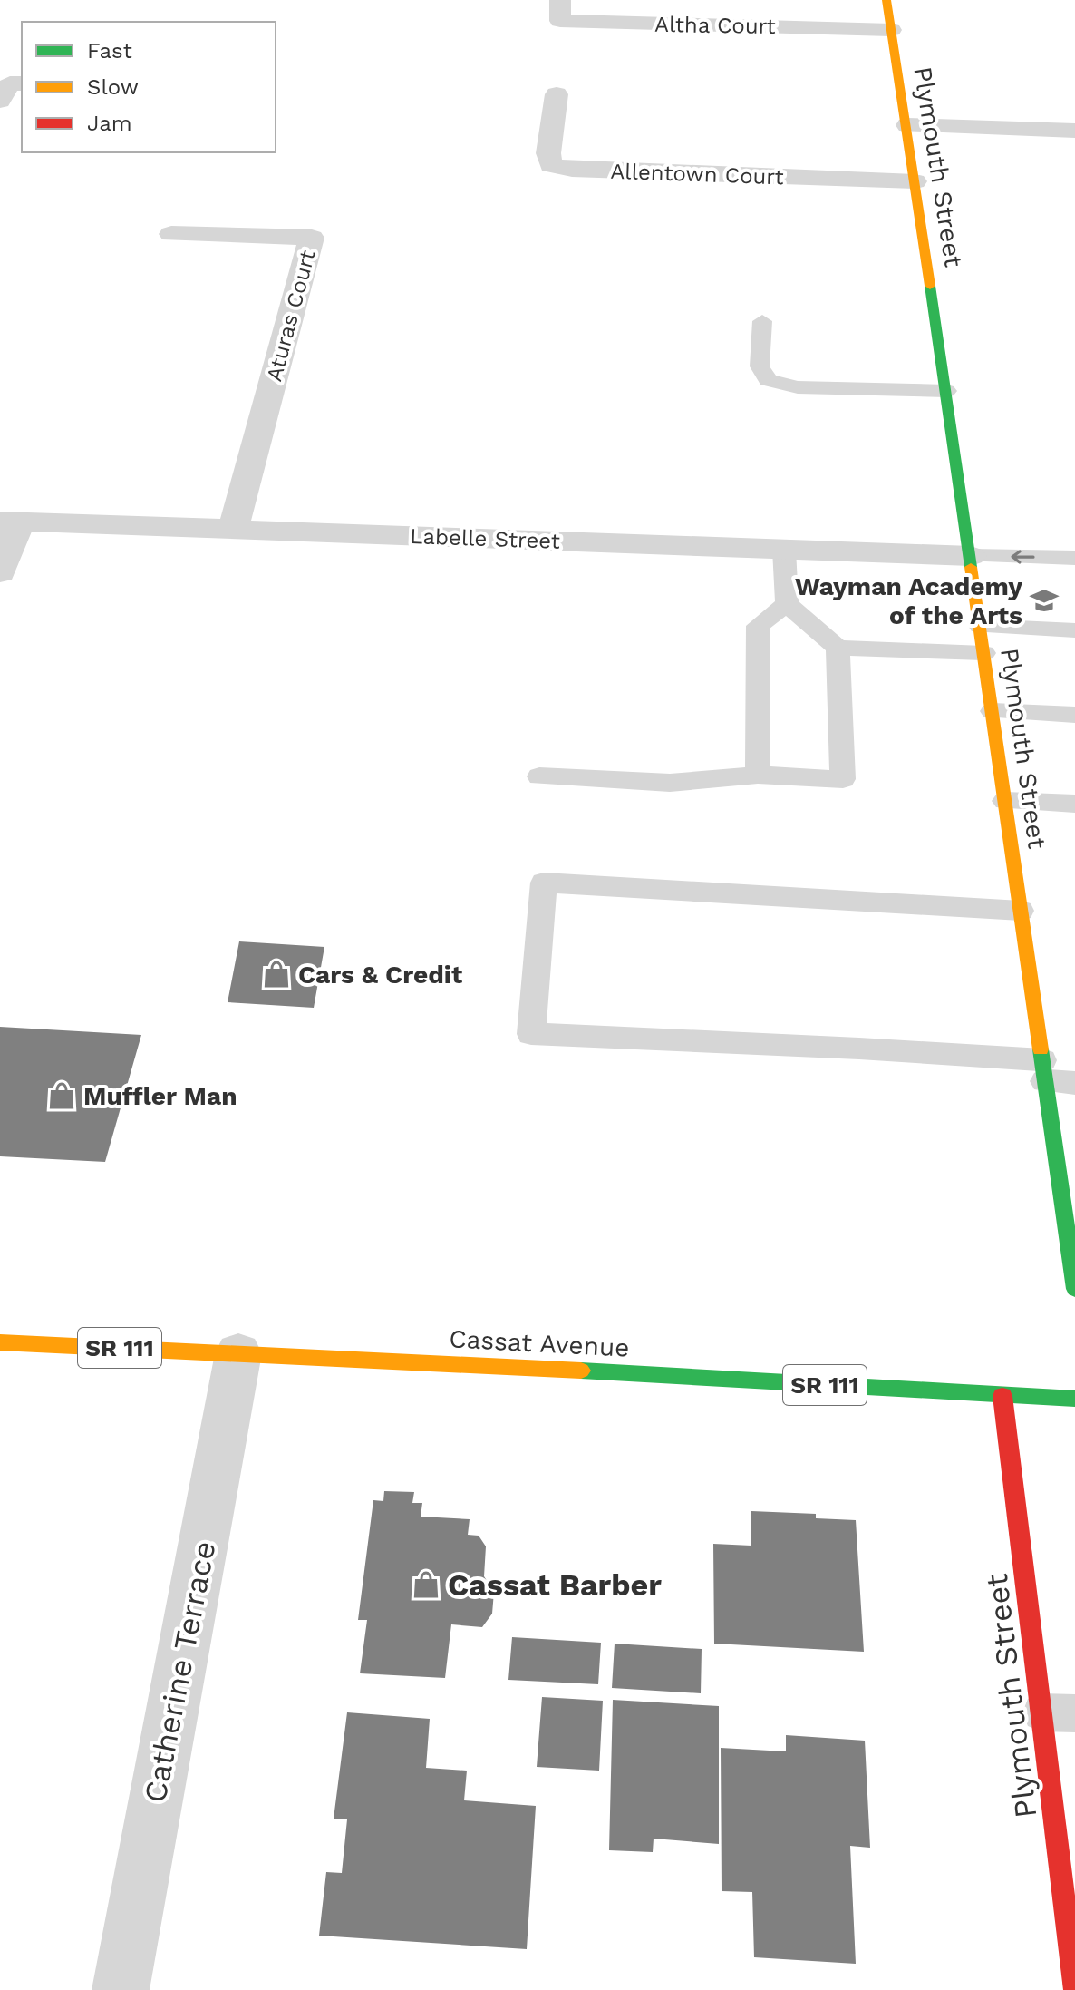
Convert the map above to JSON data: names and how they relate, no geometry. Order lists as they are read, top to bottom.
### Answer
{
  "streets": {
    "street": [
      "Altha Court",
      "Plymouth Street",
      "Allentown Court",
      "Aturas Court",
      "Labelle Street",
      "Cassat Avenue",
      "SR 111",
      "Catherine Terrace"
    ]
  },
  "crossings": [
    ["Altha Court", "Plymouth Street"],
    ["Plymouth Street", "Allentown Court"],
    ["Plymouth Street", "Labelle Street"],
    ["Plymouth Street", "Cassat Avenue"],
    ["Aturas Court", "Labelle Street"],
    ["Cassat Avenue", "Catherine Terrace"]
  ],
  "places": {
    "school or university": ["Wayman Academy of the Arts"],
    "shop": ["Cars & Credit", "Muffler Man", "Cassat Barber"]
  },
  "legend": ["Fast", "Slow", "Jam"]
}
